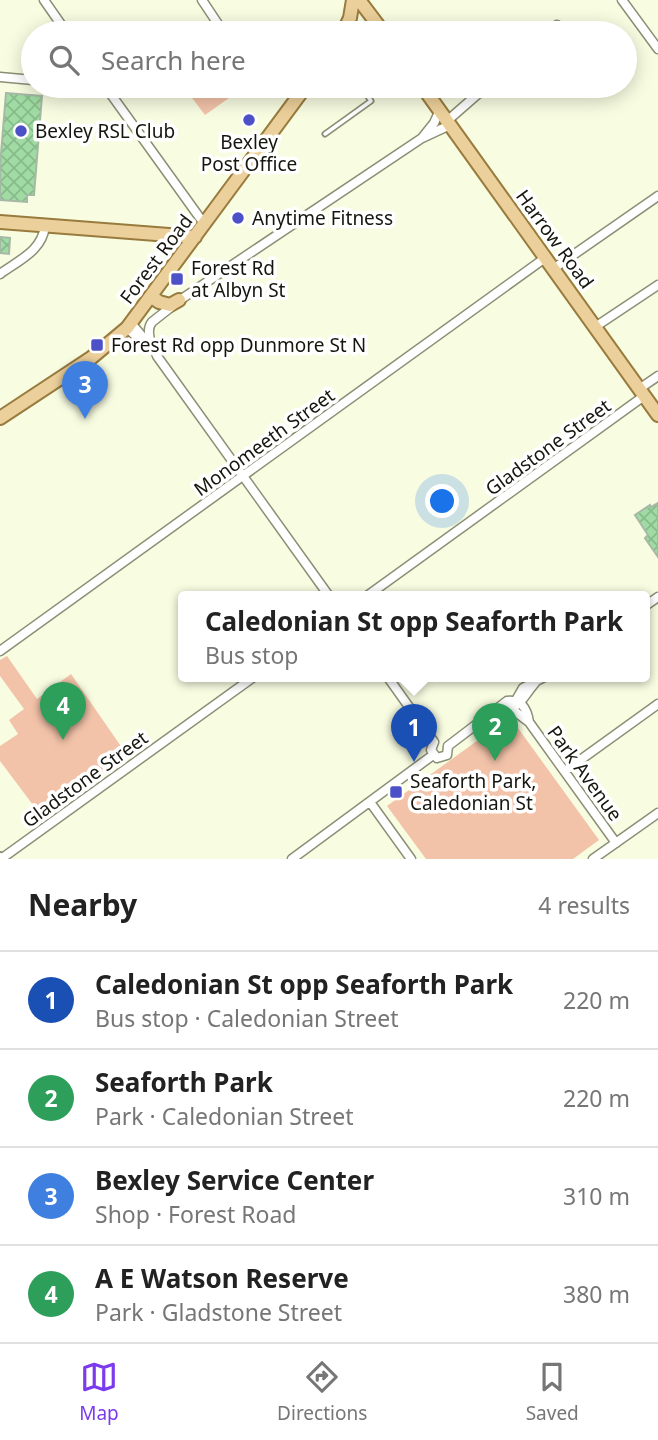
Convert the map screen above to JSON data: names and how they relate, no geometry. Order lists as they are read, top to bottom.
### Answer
{
  "streets": {
    "main road": ["Harrow Road", "Forest Road"],
    "street": ["Monomeeth Street", "Gladstone Street", "Park Avenue"]
  },
  "crossings": [
    ["Harrow Road", "Monomeeth Street"],
    ["Harrow Road", "Gladstone Street"]
  ],
  "places": {
    "other": ["Bexley Post Office", "Bexley RSL Club", "Anytime Fitness"],
    "transit": ["Forest Rd at Albyn St", "Forest Rd opp Dunmore St N", "Seaforth Park, Caledonian St"]
  },
  "page": {
    "search": "Search here",
    "pins": [
      "3",
      "4",
      "2",
      "1"
    ],
    "popup": ["Caledonian St opp Seaforth Park", "Bus stop"],
    "heading": ["Nearby", "4 results"],
    "list": [
      {
        "mark": "1",
        "name": "Caledonian St opp Seaforth Park",
        "note": "Bus stop · Caledonian Street",
        "value": "220 m"
      },
      {
        "mark": "2",
        "name": "Seaforth Park",
        "note": "Park · Caledonian Street",
        "value": "220 m"
      },
      {
        "mark": "3",
        "name": "Bexley Service Center",
        "note": "Shop · Forest Road",
        "value": "310 m"
      },
      {
        "mark": "4",
        "name": "A E Watson Reserve",
        "note": "Park · Gladstone Street",
        "value": "380 m"
      }
    ],
    "nav": ["Map", "Directions", "Saved"]
  }
}
